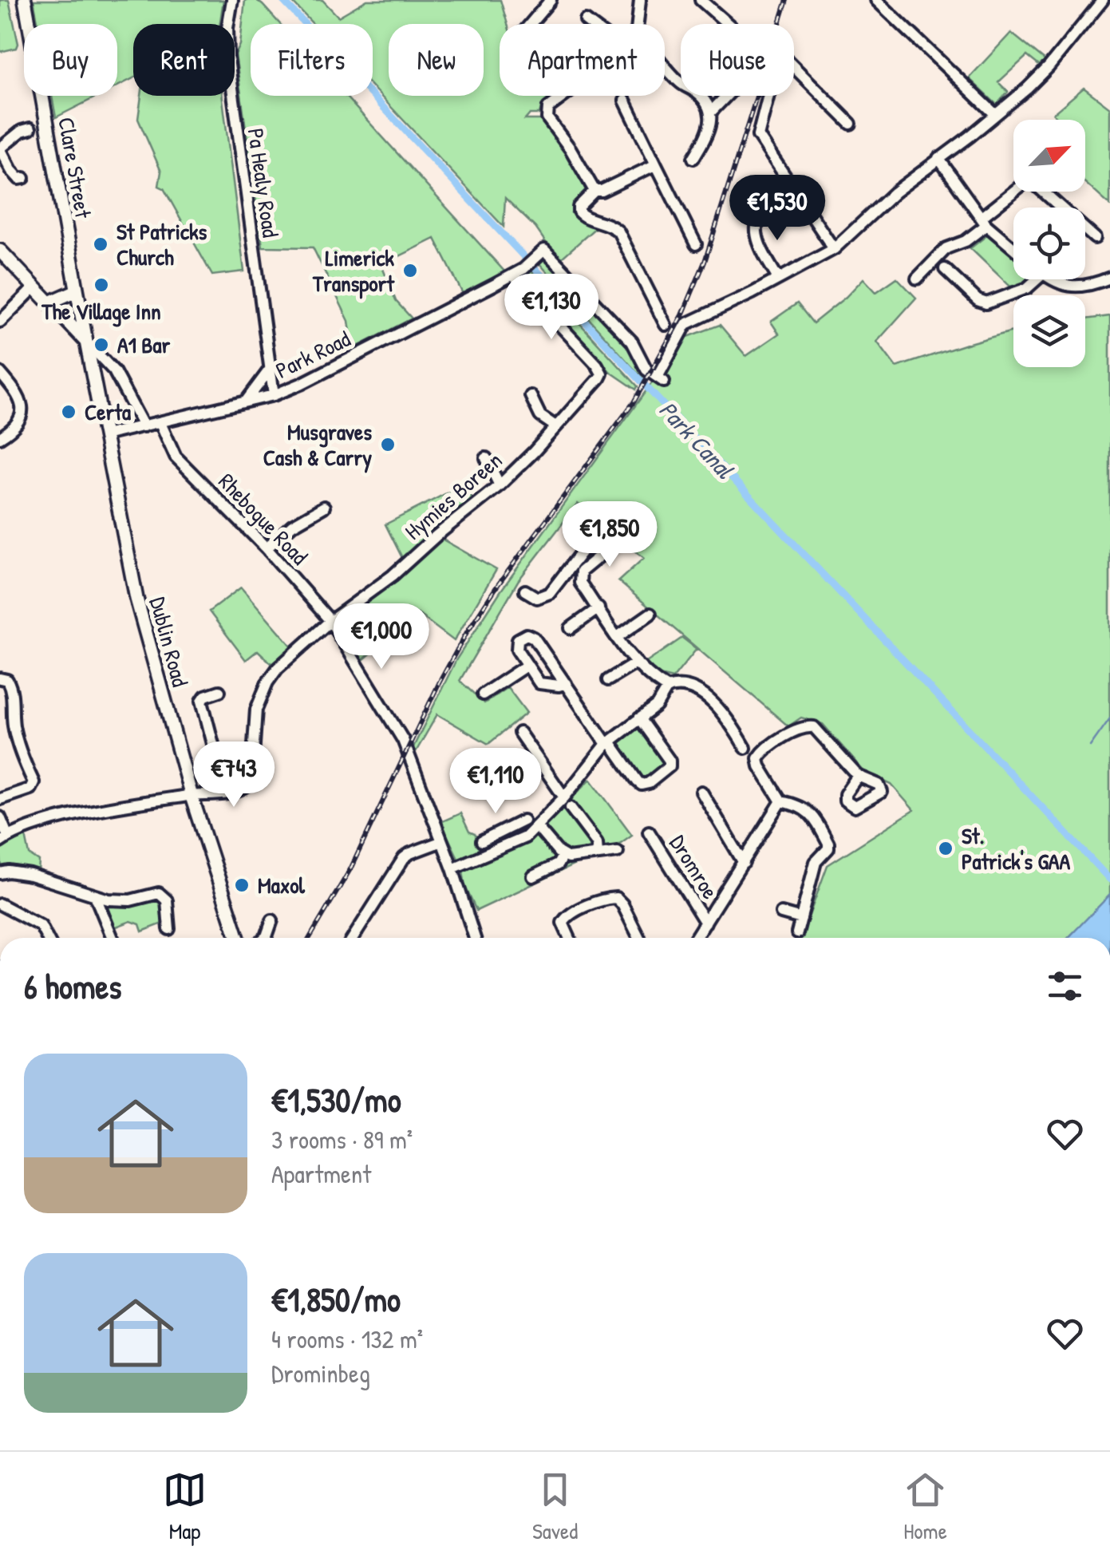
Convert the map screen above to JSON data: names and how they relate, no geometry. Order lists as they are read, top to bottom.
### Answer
{
  "streets": {
    "main road": ["Clare Street", "Dublin Road"],
    "street": [
      "Pa Healy Road",
      "Park Road",
      "Hymies Boreen",
      "Rhebogue Road",
      "Dromroe"
    ]
  },
  "crossings": [
    ["Clare Street", "Dublin Road"],
    ["Pa Healy Road", "Park Road"],
    ["Park Road", "Hymies Boreen"],
    ["Park Road", "Rhebogue Road"],
    ["Park Road", "Dublin Road"],
    ["Hymies Boreen", "Rhebogue Road"]
  ],
  "water": ["Park Canal"],
  "places": [
    "St Patricks Church",
    "Limerick Transport",
    "The Village Inn",
    "A1 Bar",
    "Certa",
    "Musgraves Cash & Carry",
    "St. Patrick's GAA",
    "Maxol"
  ],
  "north": "top right",
  "page": {
    "chip": [
      "Buy",
      "Rent",
      "Filters",
      "New",
      "Apartment",
      "House"
    ],
    "price": [
      "€1,530",
      "€1,130",
      "€1,850",
      "€1,000",
      "€743",
      "€1,110"
    ],
    "heading": "6 homes",
    "list": [
      {
        "name": "€1,530/mo",
        "note": "3 rooms · 89 m² · Apartment"
      },
      {
        "name": "€1,850/mo",
        "note": "4 rooms · 132 m² · Drominbeg"
      }
    ],
    "tabs": ["Map", "Saved", "Home"]
  }
}
